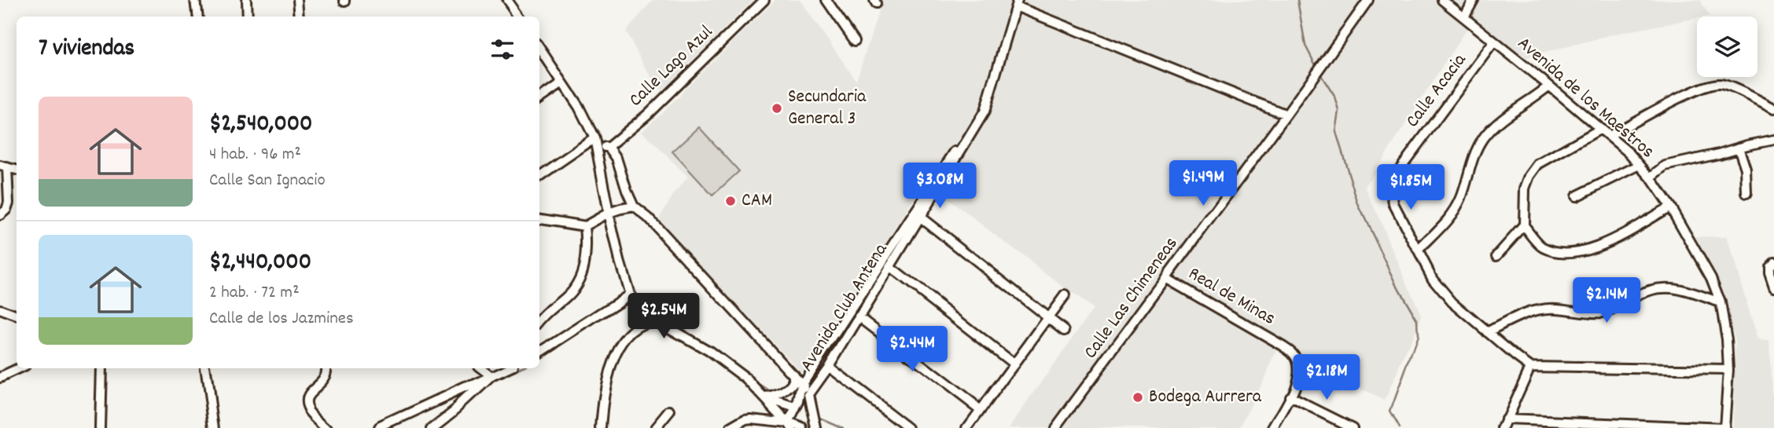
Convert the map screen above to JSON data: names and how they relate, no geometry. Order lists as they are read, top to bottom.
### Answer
{
  "streets": {
    "street": [
      "Calle Lago Azul",
      "Calle Acacia",
      "Avenida de los Maestros",
      "Real de Minas",
      "Calle Las Chimeneas",
      "Avenida Club Antena"
    ]
  },
  "crossings": [
    ["Calle Acacia", "Avenida de los Maestros"],
    ["Real de Minas", "Calle Las Chimeneas"]
  ],
  "places": ["Secundaria General 3", "CAM", "Bodega Aurrera"],
  "page": {
    "heading": "7 viviendas",
    "list": [
      {
        "name": "$2,540,000",
        "note": "4 hab. · 96 m² · Calle San Ignacio"
      },
      {
        "name": "$2,440,000",
        "note": "2 hab. · 72 m² · Calle de los Jazmines"
      }
    ],
    "price": [
      "$1.49M",
      "$3.08M",
      "$1.85M",
      "$2.14M",
      "$2.54M",
      "$2.44M",
      "$2.18M"
    ]
  }
}
